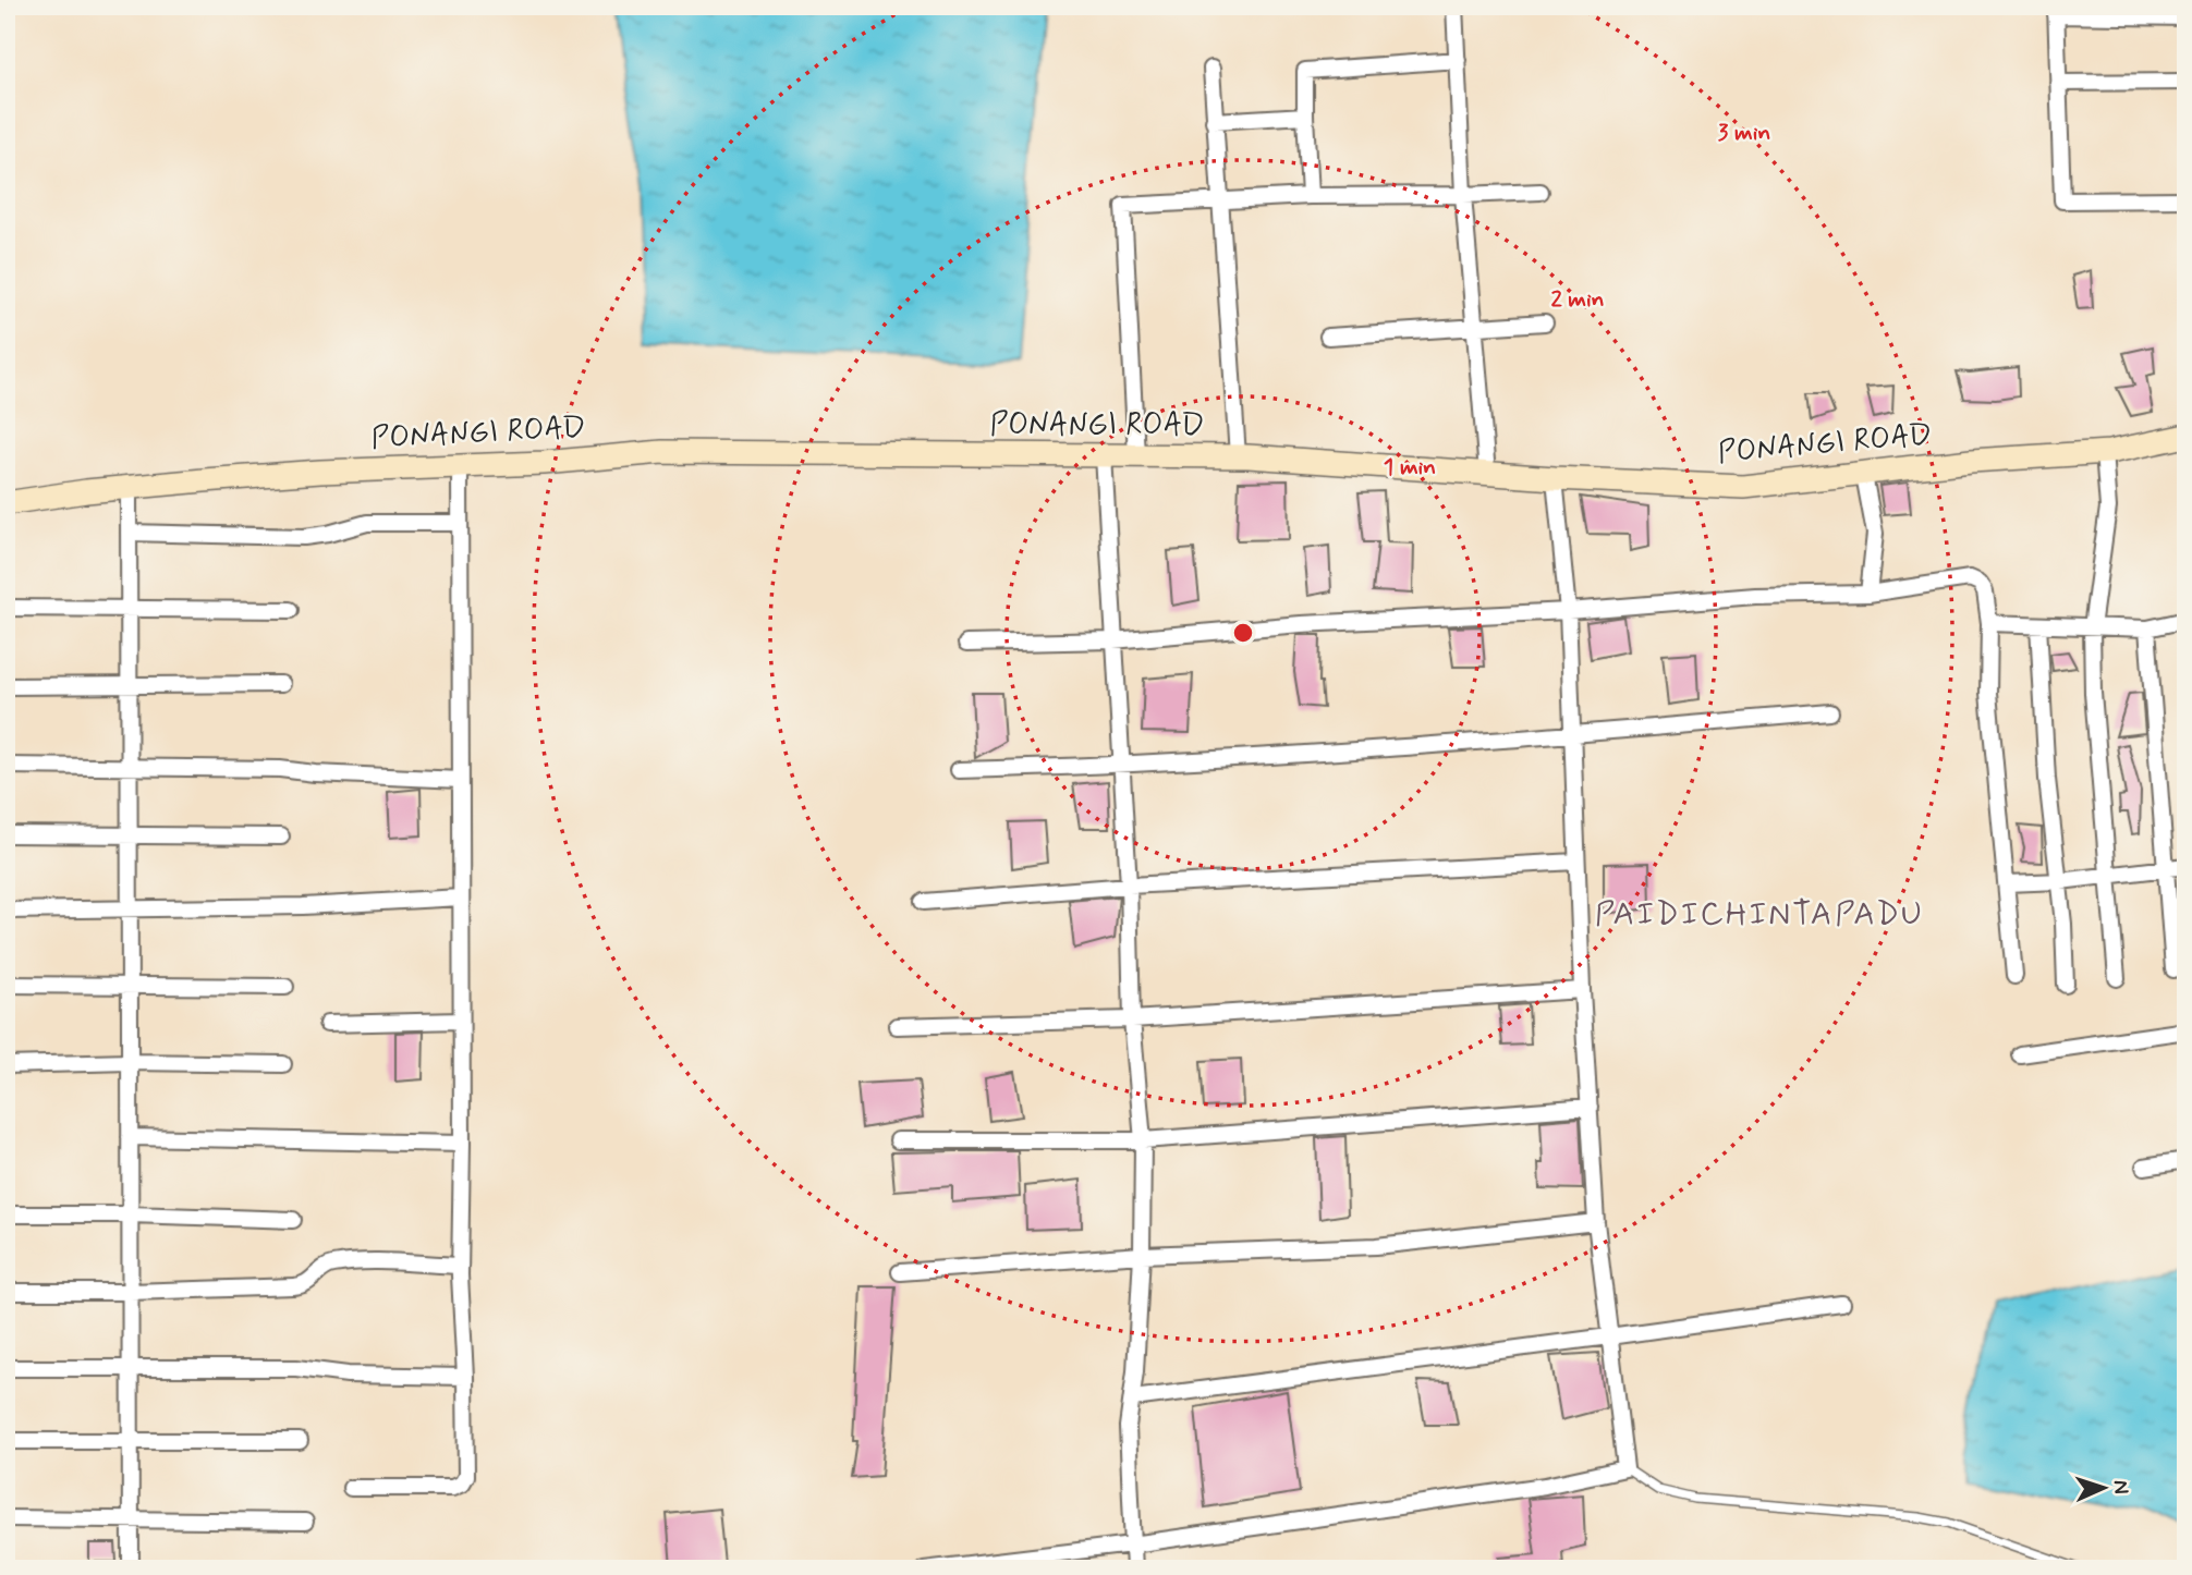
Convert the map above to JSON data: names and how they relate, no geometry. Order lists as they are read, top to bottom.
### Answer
{
  "streets": {
    "street": ["PONANGI ROAD"]
  },
  "districts": ["PAIDICHINTAPADU"],
  "north": "right",
  "rings": ["3 min", "2 min", "1 min"]
}
